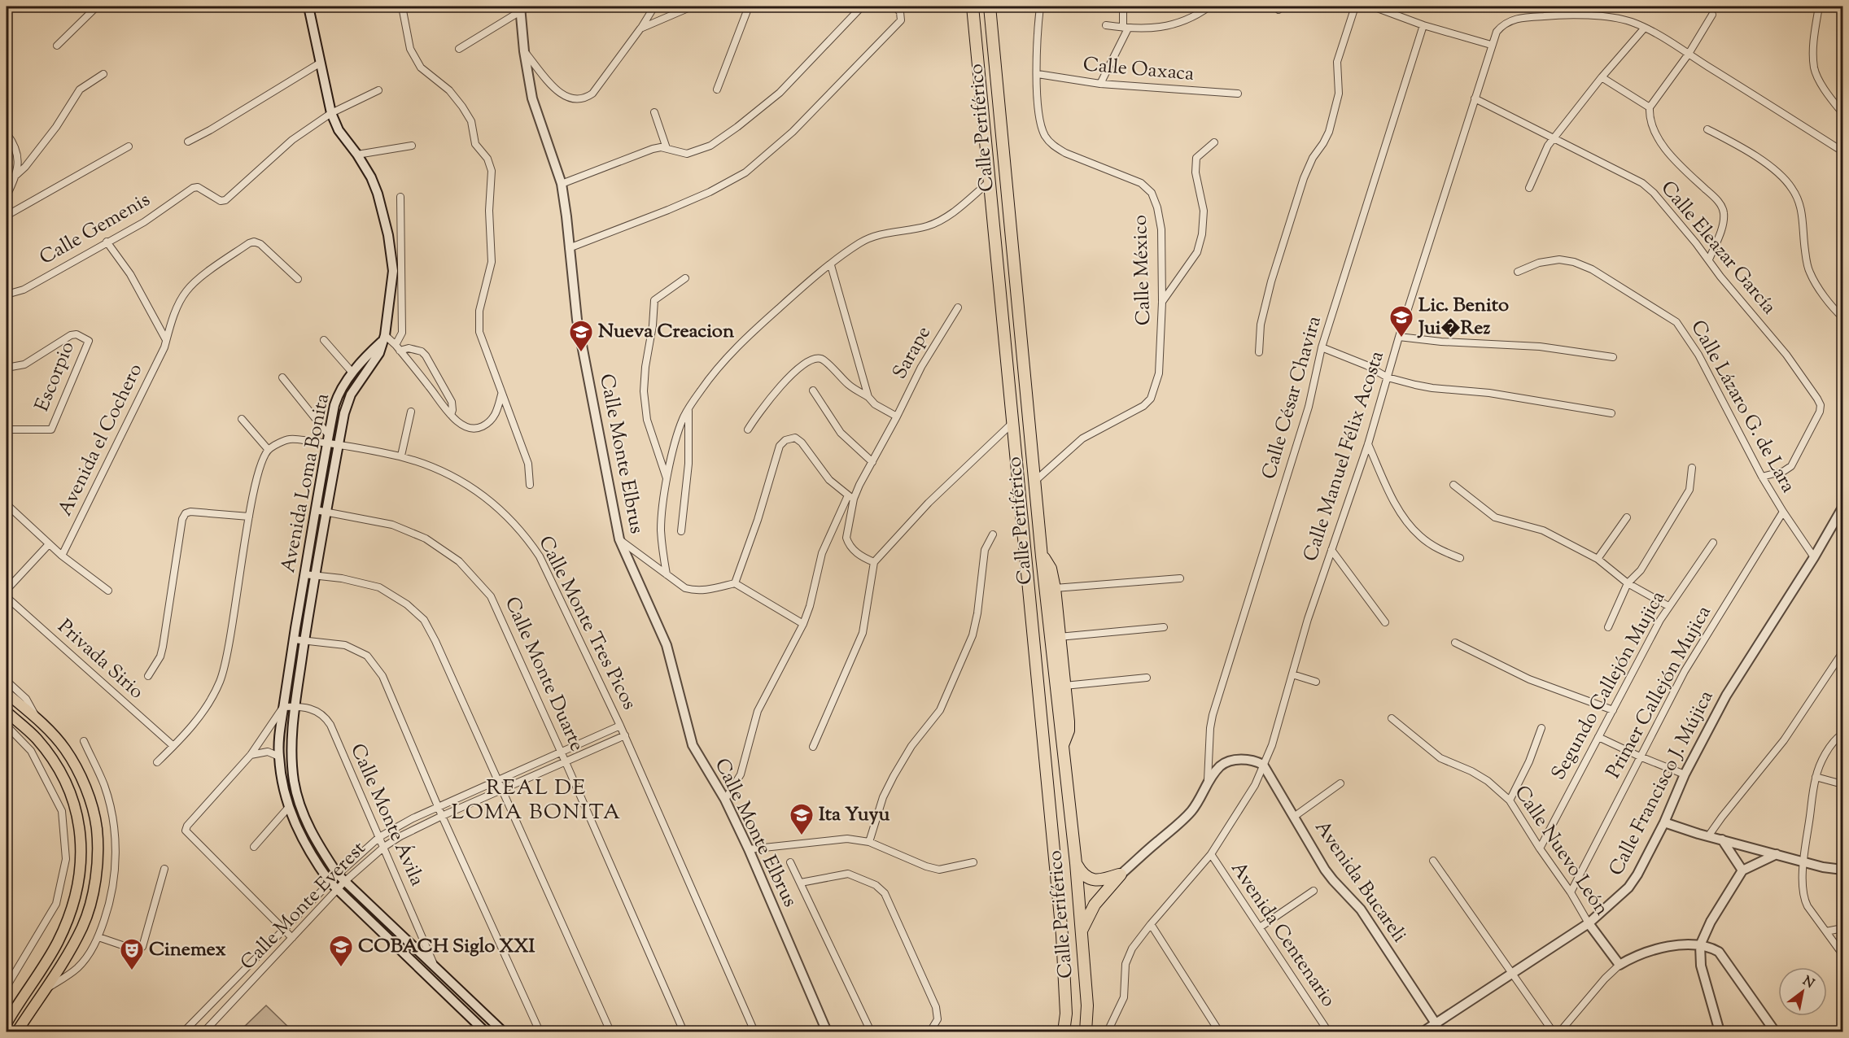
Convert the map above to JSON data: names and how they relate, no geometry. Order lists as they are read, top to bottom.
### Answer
{
  "streets": {
    "highway": ["Calle Periférico"],
    "street": [
      "Calle Oaxaca",
      "Calle Gemenis",
      "Calle Eleazar García",
      "Calle México",
      "Sarape",
      "Escorpio",
      "Calle César Chavira",
      "Calle Lázaro G. de Lara",
      "Avenida el Cochero",
      "Calle Monte Elbrus",
      "Calle Manuel Félix Acosta",
      "Avenida Loma Bonita",
      "Calle Monte Tres Picos",
      "Privada Sirio",
      "Calle Monte Duarte",
      "Segundo Callejón Mujica",
      "Primer Callejón Mujica",
      "Calle Francisco J. Mújica",
      "Calle Monte Ávila",
      "Calle Nuevo León",
      "Avenida Bucareli",
      "Calle Monte Everest",
      "Avenida Centenario"
    ]
  },
  "crossings": [
    ["Calle Oaxaca", "Calle México"],
    ["Calle Periférico", "Calle México"],
    ["Calle Eleazar García", "Calle Lázaro G. de Lara"],
    ["Calle Eleazar García", "Calle Manuel Félix Acosta"],
    ["Calle Lázaro G. de Lara", "Primer Callejón Mujica"],
    ["Calle Lázaro G. de Lara", "Calle Francisco J. Mújica"],
    ["Calle Manuel Félix Acosta", "Avenida Bucareli"],
    ["Calle Manuel Félix Acosta", "Avenida Centenario"],
    ["Avenida Loma Bonita", "Calle Monte Tres Picos"],
    ["Avenida Loma Bonita", "Calle Monte Duarte"],
    ["Avenida Loma Bonita", "Calle Monte Ávila"],
    ["Avenida Loma Bonita", "Calle Monte Everest"],
    ["Calle Monte Tres Picos", "Calle Monte Everest"],
    ["Calle Monte Duarte", "Calle Monte Everest"],
    ["Segundo Callejón Mujica", "Calle Nuevo León"],
    ["Primer Callejón Mujica", "Calle Nuevo León"],
    ["Calle Francisco J. Mújica", "Calle Nuevo León"],
    ["Calle Francisco J. Mújica", "Avenida Bucareli"],
    ["Calle Monte Ávila", "Calle Monte Everest"]
  ],
  "districts": ["REAL DE LOMA BONITA"],
  "places": {
    "school or university": [
      "Lic. Benito Jui�Rez",
      "Nueva Creacion",
      "Ita Yuyu",
      "COBACH Siglo XXI"
    ],
    "theatre": ["Cinemex"]
  },
  "north": "top right"
}
